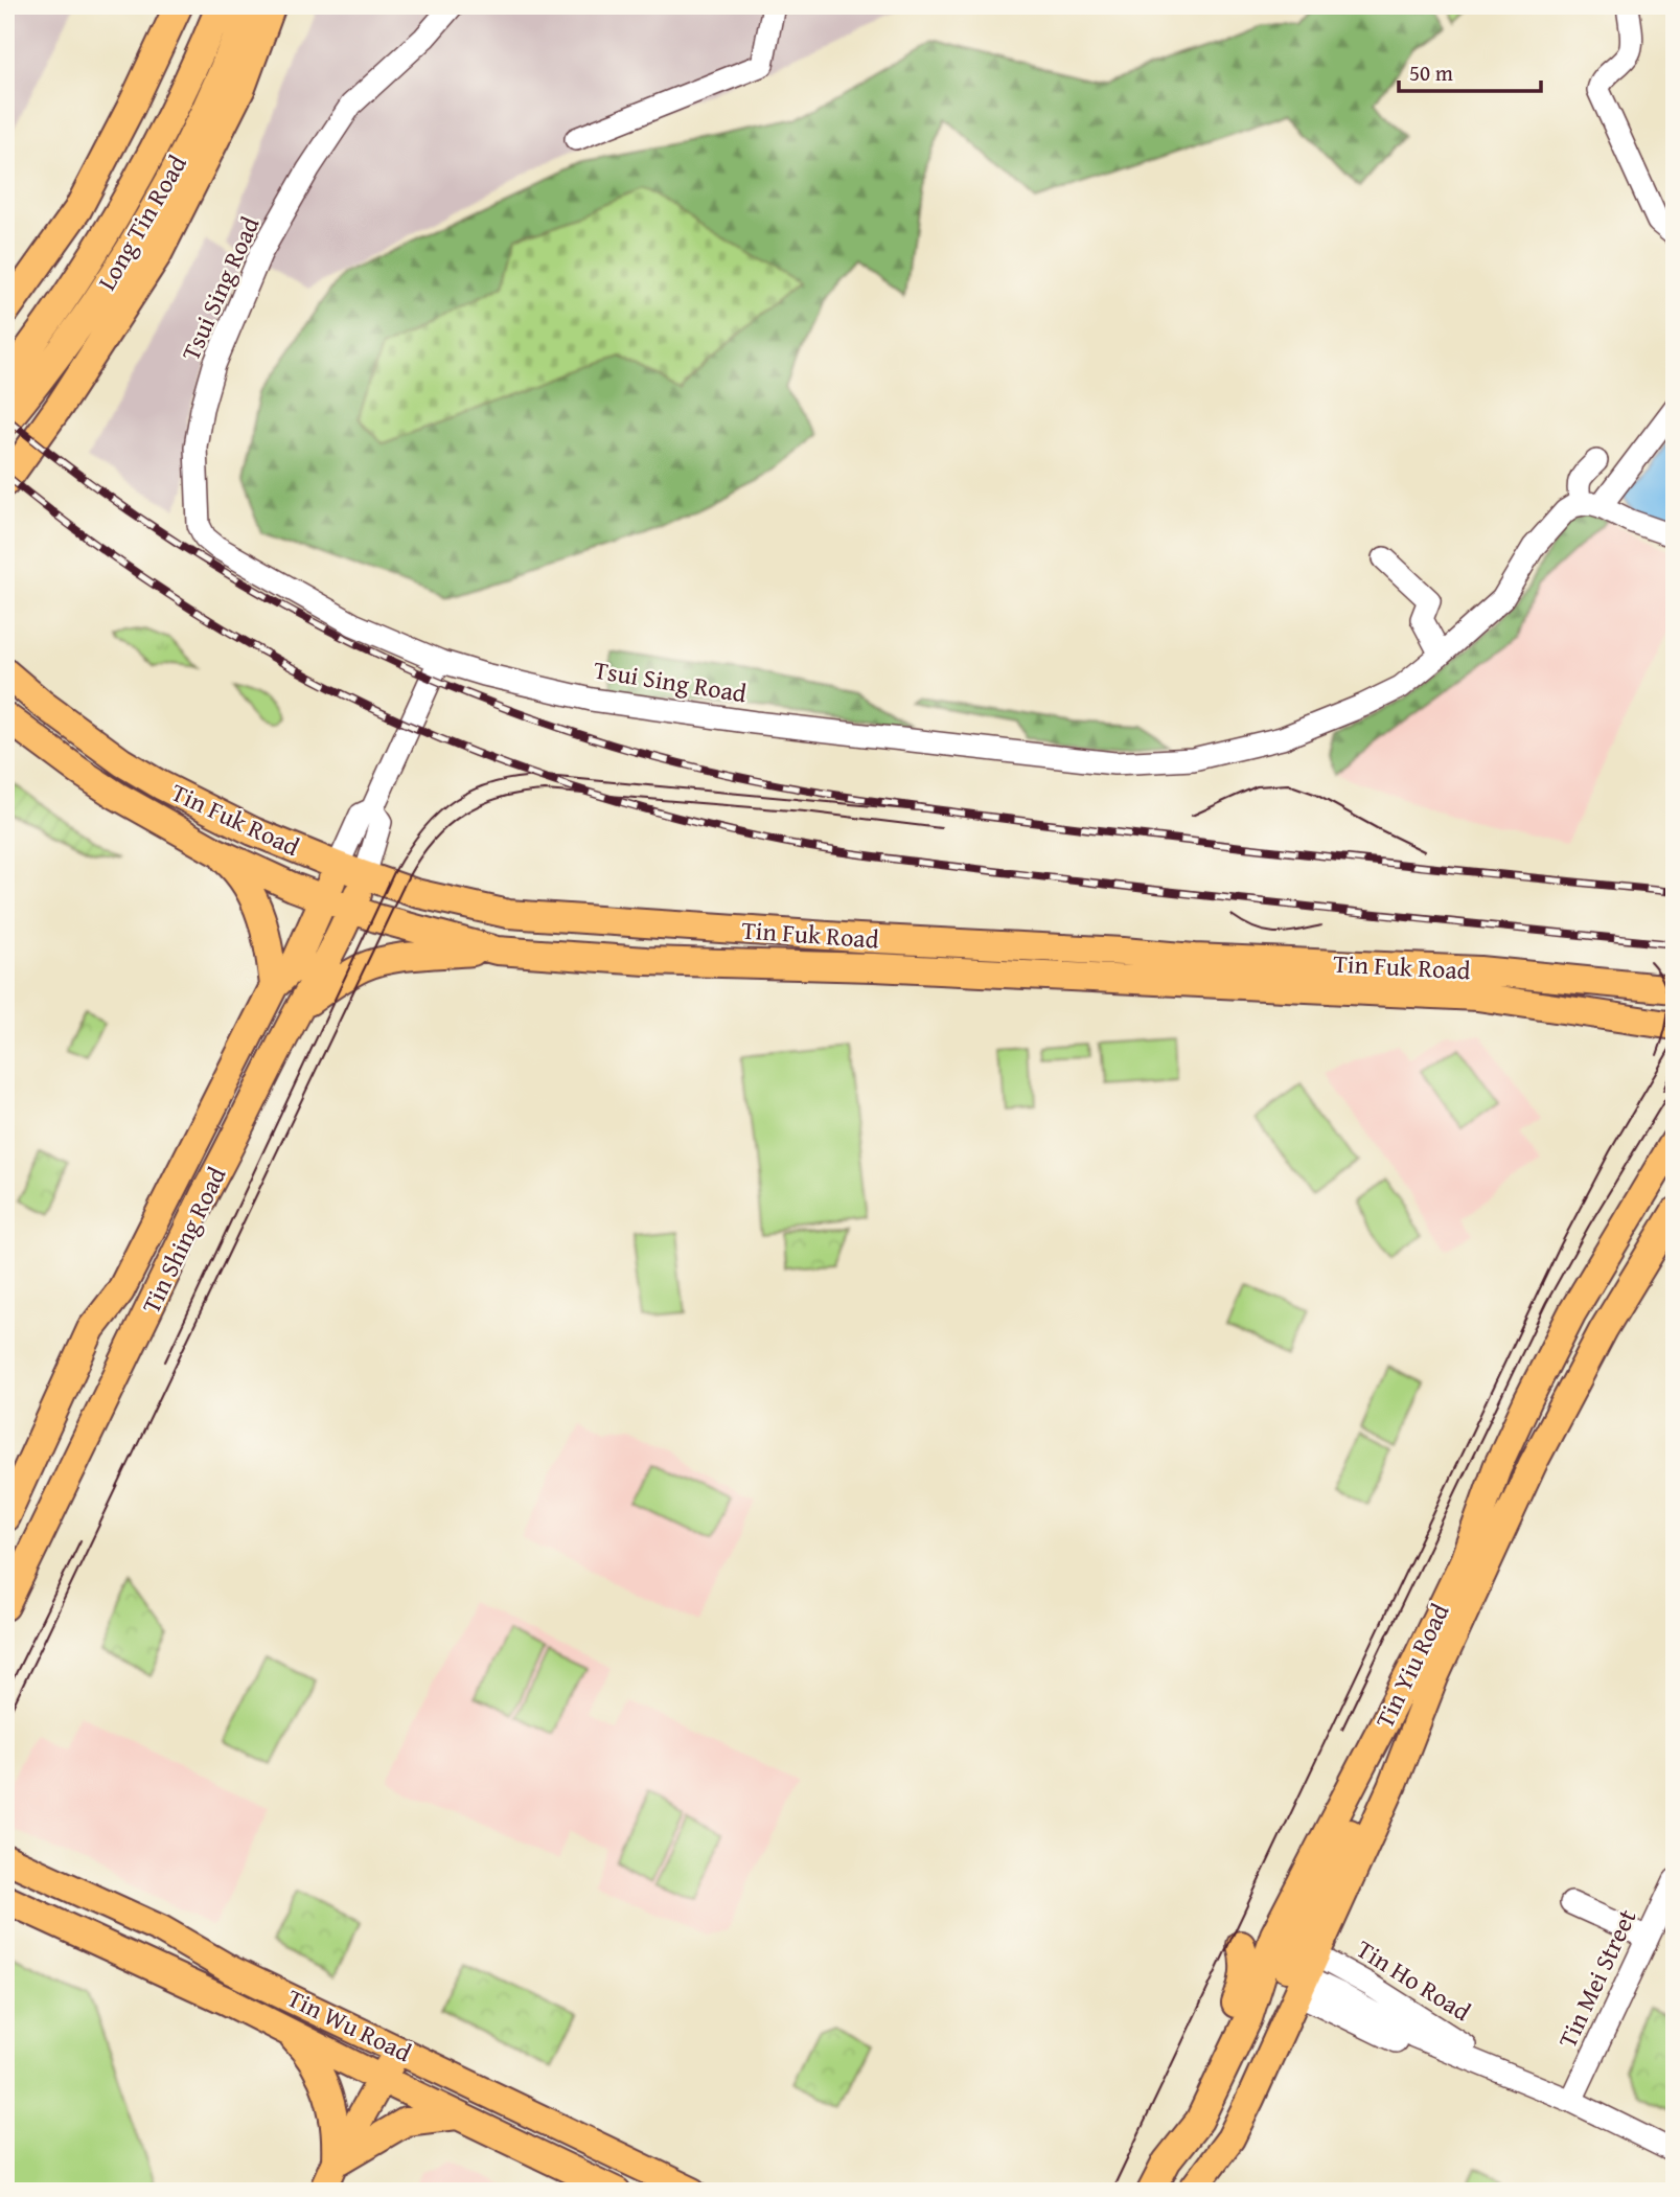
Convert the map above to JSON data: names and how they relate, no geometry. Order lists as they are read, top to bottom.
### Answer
{
  "streets": {
    "main road": [
      "Long Tin Road",
      "Tin Fuk Road",
      "Tin Shing Road",
      "Tin Yiu Road",
      "Tin Wu Road"
    ],
    "street": ["Tsui Sing Road", "Tin Mei Street", "Tin Ho Road"]
  },
  "crossings": [
    ["Tin Fuk Road", "Tin Shing Road"],
    ["Tin Yiu Road", "Tin Ho Road"],
    ["Tin Mei Street", "Tin Ho Road"]
  ],
  "scale_bar": "50 m"
}
